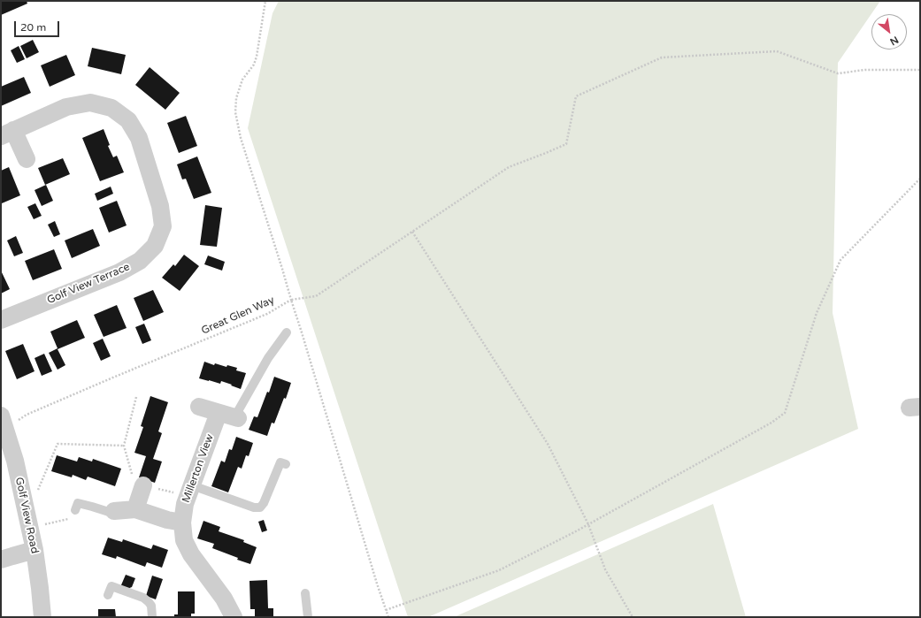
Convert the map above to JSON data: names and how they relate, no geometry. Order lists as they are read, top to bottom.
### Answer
{
  "streets": {
    "street": ["Golf View Terrace", "Millerton View", "Golf View Road"],
    "path": ["Great Glen Way"]
  },
  "crossings": [
    ["Great Glen Way", "Golf View Road"]
  ],
  "scale_bar": "20 m",
  "north": "bottom right"
}
